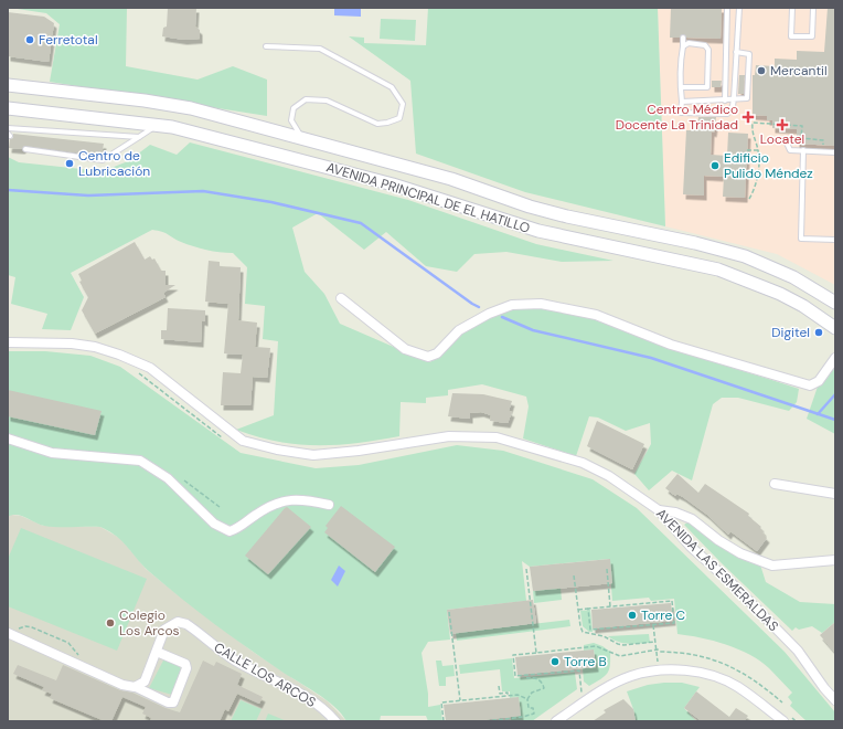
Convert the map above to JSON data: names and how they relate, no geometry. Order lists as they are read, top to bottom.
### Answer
{
  "streets": {
    "main road": ["AVENIDA PRINCIPAL DE EL HATILLO"],
    "street": ["AVENIDA LAS ESMERALDAS", "CALLE LOS ARCOS"]
  },
  "places": {
    "other": [
      "Ferretotal",
      "Mercantil",
      "Centro de Lubricación",
      "Edificio Pulido Méndez",
      "Digitel",
      "Torre C",
      "Colegio Los Arcos",
      "Torre B"
    ],
    "health": ["Centro Médico Docente La Trinidad", "Locatel"]
  }
}
